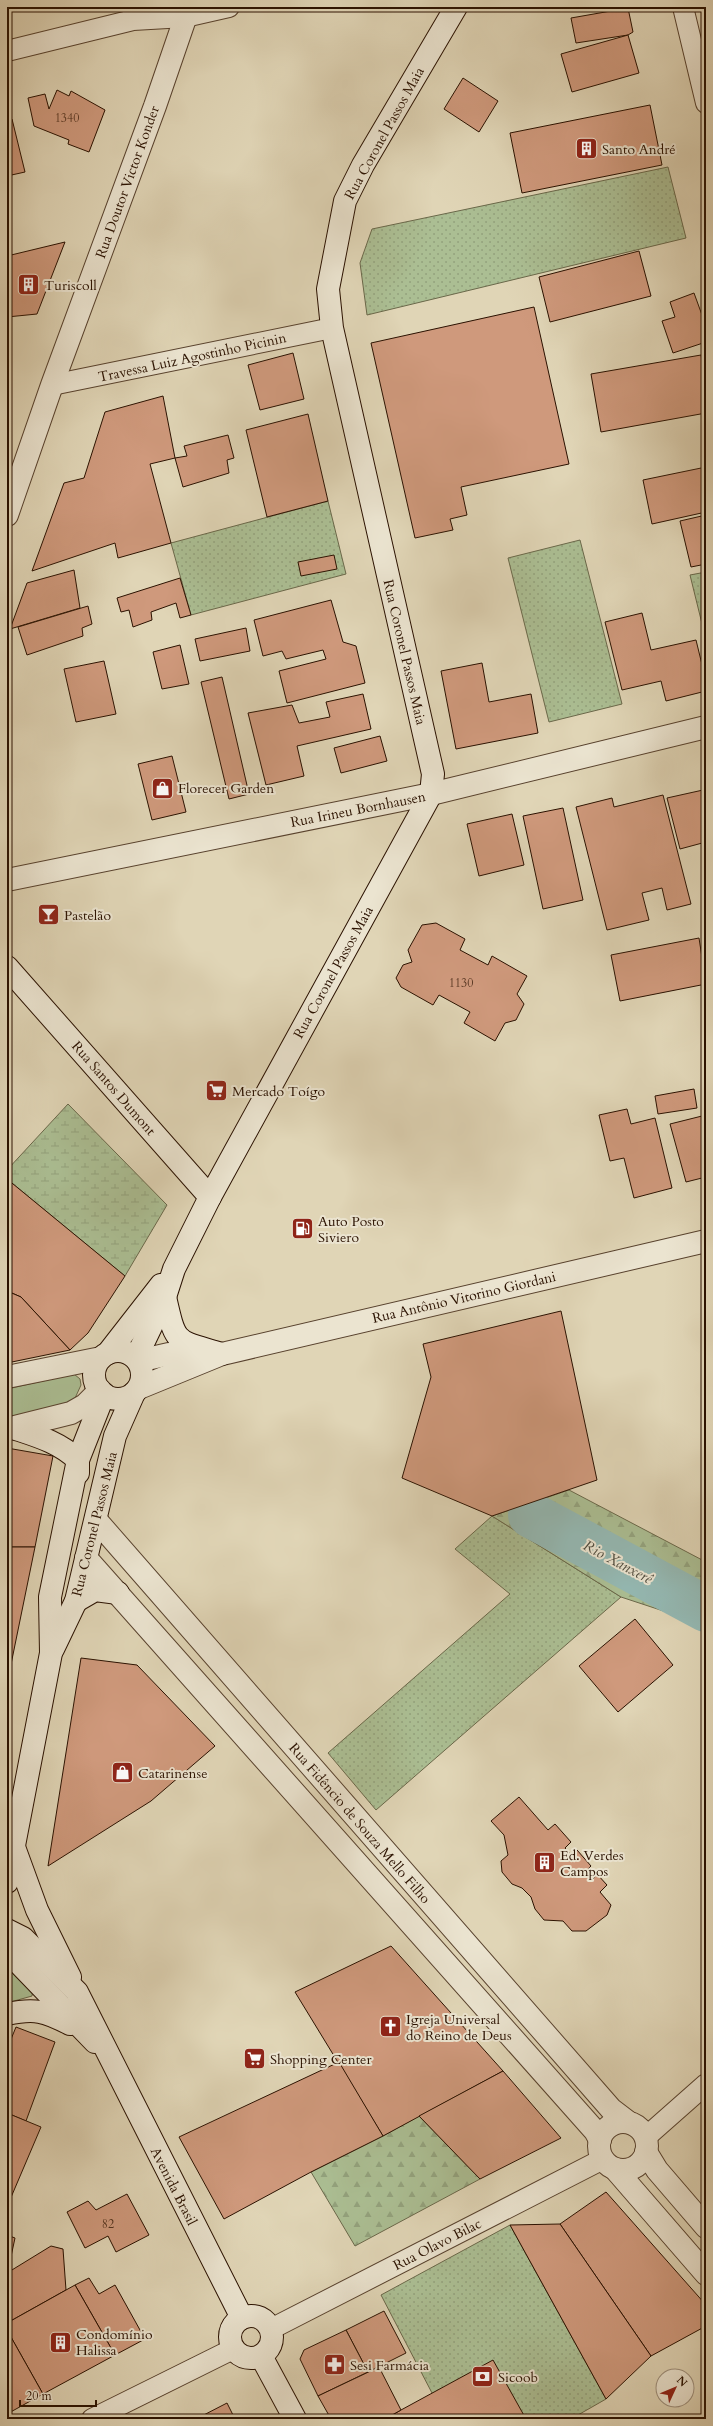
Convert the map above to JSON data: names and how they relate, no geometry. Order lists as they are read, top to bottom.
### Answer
{
  "streets": {
    "main road": [
      "Rua Coronel Passos Maia",
      "Rua Doutor Victor Konder",
      "Rua Irineu Bornhausen",
      "Rua Santos Dumont",
      "Rua Antônio Vitorino Giordani",
      "Rua Fidêncio de Souza Mello Filho",
      "Avenida Brasil"
    ],
    "street": ["Travessa Luiz Agostinho Picinin", "Rua Olavo Bilac"]
  },
  "crossings": [
    ["Rua Coronel Passos Maia", "Travessa Luiz Agostinho Picinin"],
    ["Rua Coronel Passos Maia", "Rua Irineu Bornhausen"],
    ["Rua Coronel Passos Maia", "Rua Santos Dumont"],
    ["Rua Coronel Passos Maia", "Rua Antônio Vitorino Giordani"],
    ["Rua Coronel Passos Maia", "Rua Fidêncio de Souza Mello Filho"],
    ["Rua Doutor Victor Konder", "Travessa Luiz Agostinho Picinin"],
    ["Rua Fidêncio de Souza Mello Filho", "Rua Olavo Bilac"],
    ["Avenida Brasil", "Rua Olavo Bilac"]
  ],
  "water": ["Rio Xanxerê"],
  "places": {
    "building": [
      "Santo André",
      "Turiscoll",
      "Ed. Verdes Campos",
      "Condomínio Halissa"
    ],
    "shop": ["Florecer Garden", "Catarinense"],
    "bar": ["Pastelão"],
    "supermarket": ["Mercado Toígo", "Shopping Center"],
    "fuel station": ["Auto Posto Siviero"],
    "church": ["Igreja Universal do Reino de Deus"],
    "pharmacy": ["Sesi Farmácia"],
    "bank": ["Sicoob"]
  },
  "house_numbers": ["1340", "1130", "82"],
  "scale_bar": "20 m",
  "north": "top right"
}
